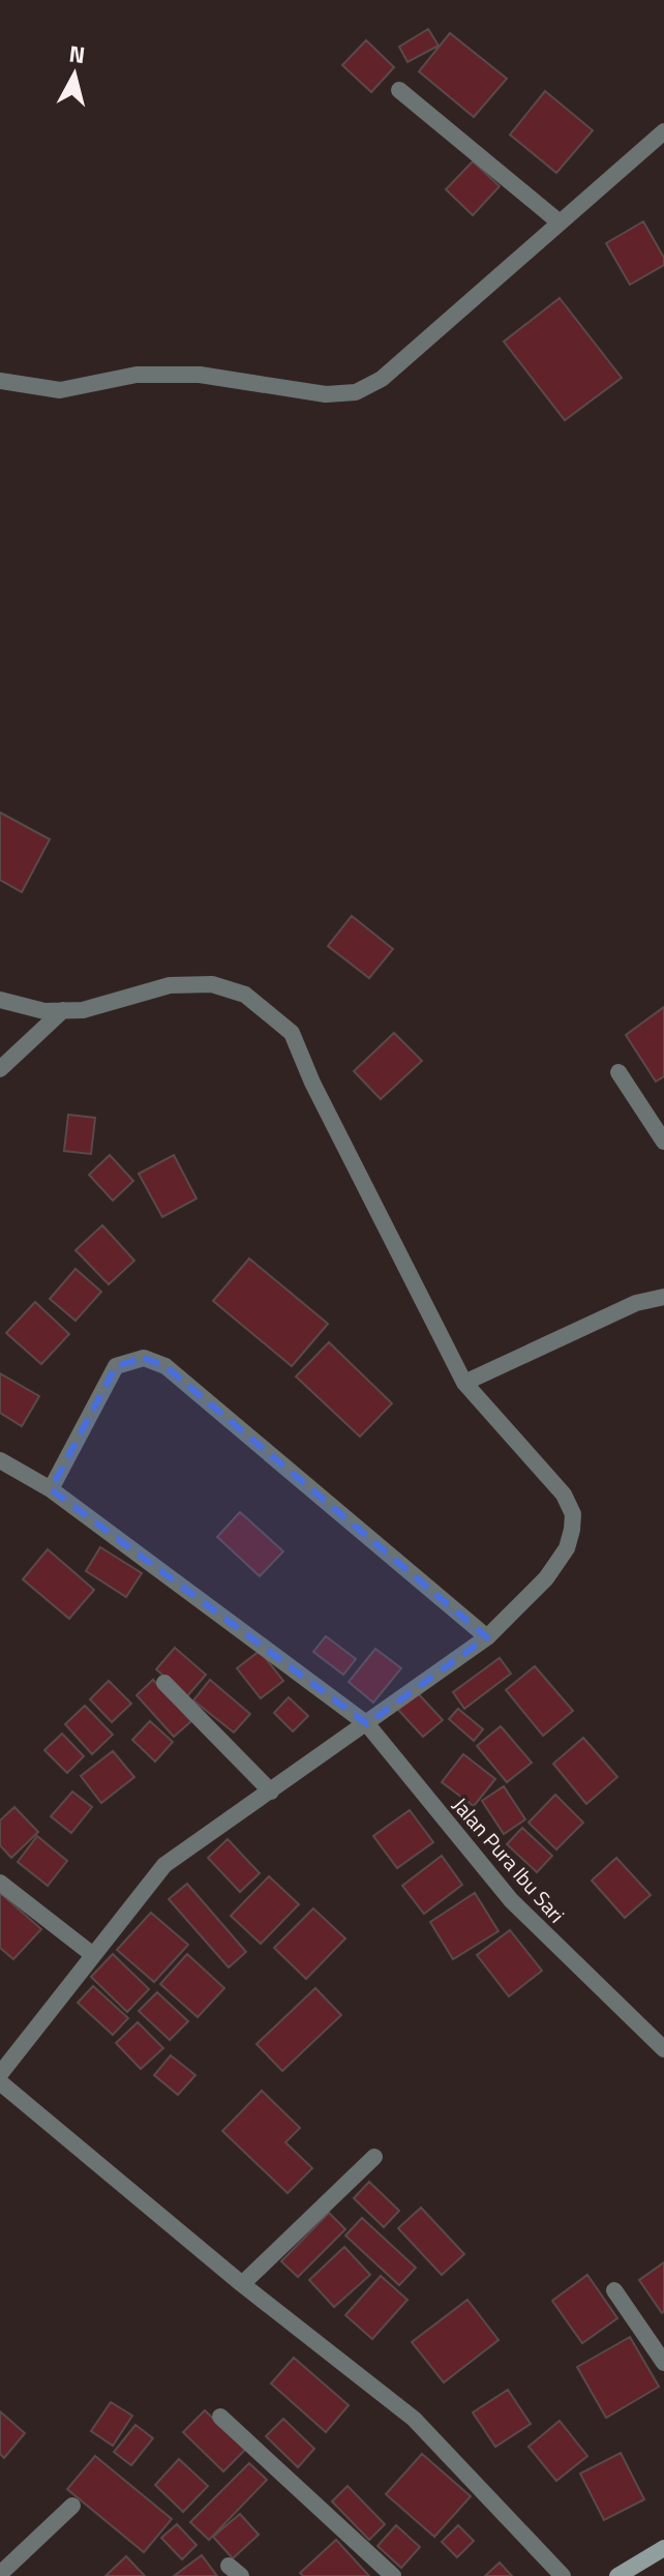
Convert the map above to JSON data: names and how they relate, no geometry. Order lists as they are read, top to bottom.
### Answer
{
  "streets": {
    "street": ["Jalan Pura Ibu Sari"]
  },
  "north": "top"
}
